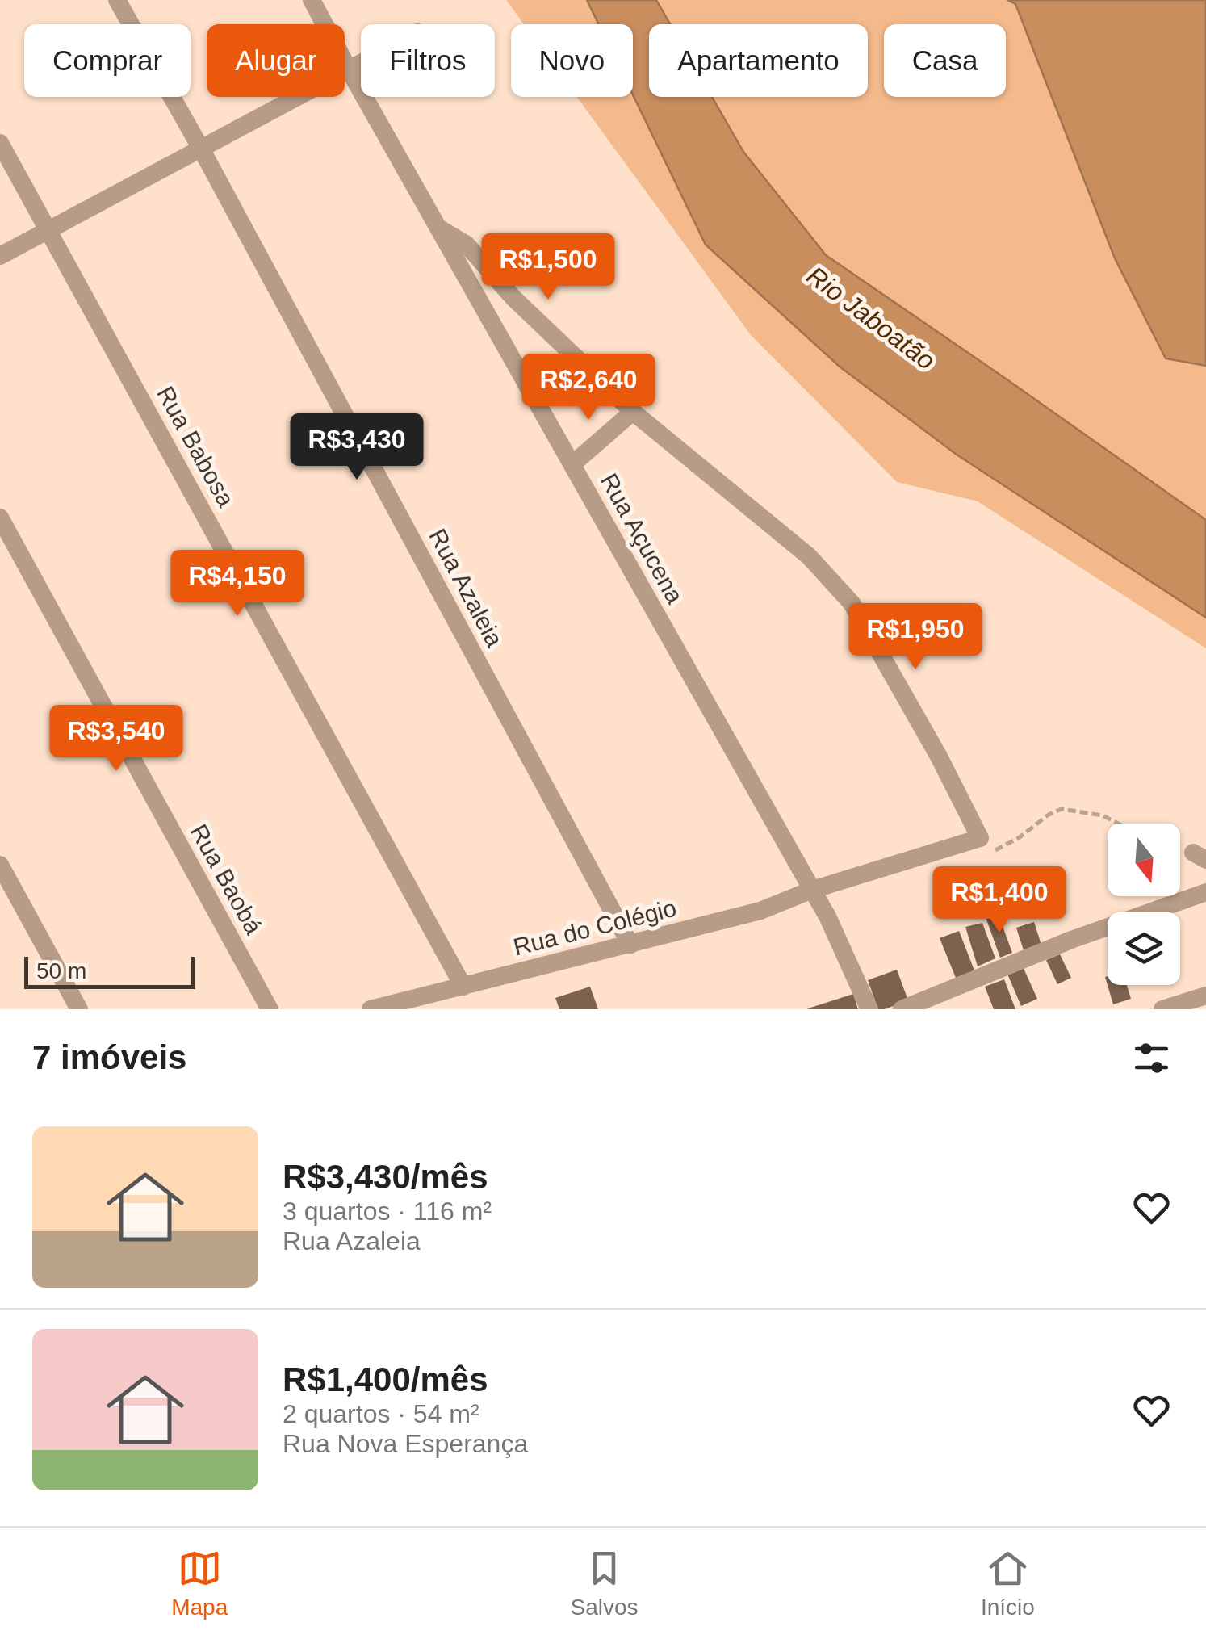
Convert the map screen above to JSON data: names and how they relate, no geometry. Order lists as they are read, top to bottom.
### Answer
{
  "streets": {
    "street": [
      "Rua Babosa",
      "Rua Açucena",
      "Rua Azaleia",
      "Rua Baobá",
      "Rua do Colégio"
    ]
  },
  "crossings": [
    ["Rua Babosa", "Rua do Colégio"],
    ["Rua Açucena", "Rua do Colégio"],
    ["Rua Azaleia", "Rua do Colégio"]
  ],
  "water": ["Rio Jaboatão"],
  "scale_bar": "50 m",
  "north": "bottom",
  "page": {
    "chip": [
      "Comprar",
      "Alugar",
      "Filtros",
      "Novo",
      "Apartamento",
      "Casa"
    ],
    "price": [
      "R$1,500",
      "R$2,640",
      "R$3,430",
      "R$4,150",
      "R$1,950",
      "R$3,540",
      "R$1,400"
    ],
    "scale": "50 m",
    "heading": "7 imóveis",
    "list": [
      {
        "name": "R$3,430/mês",
        "note": "3 quartos · 116 m² · Rua Azaleia"
      },
      {
        "name": "R$1,400/mês",
        "note": "2 quartos · 54 m² · Rua Nova Esperança"
      }
    ],
    "tabs": ["Mapa", "Salvos", "Início"]
  }
}
